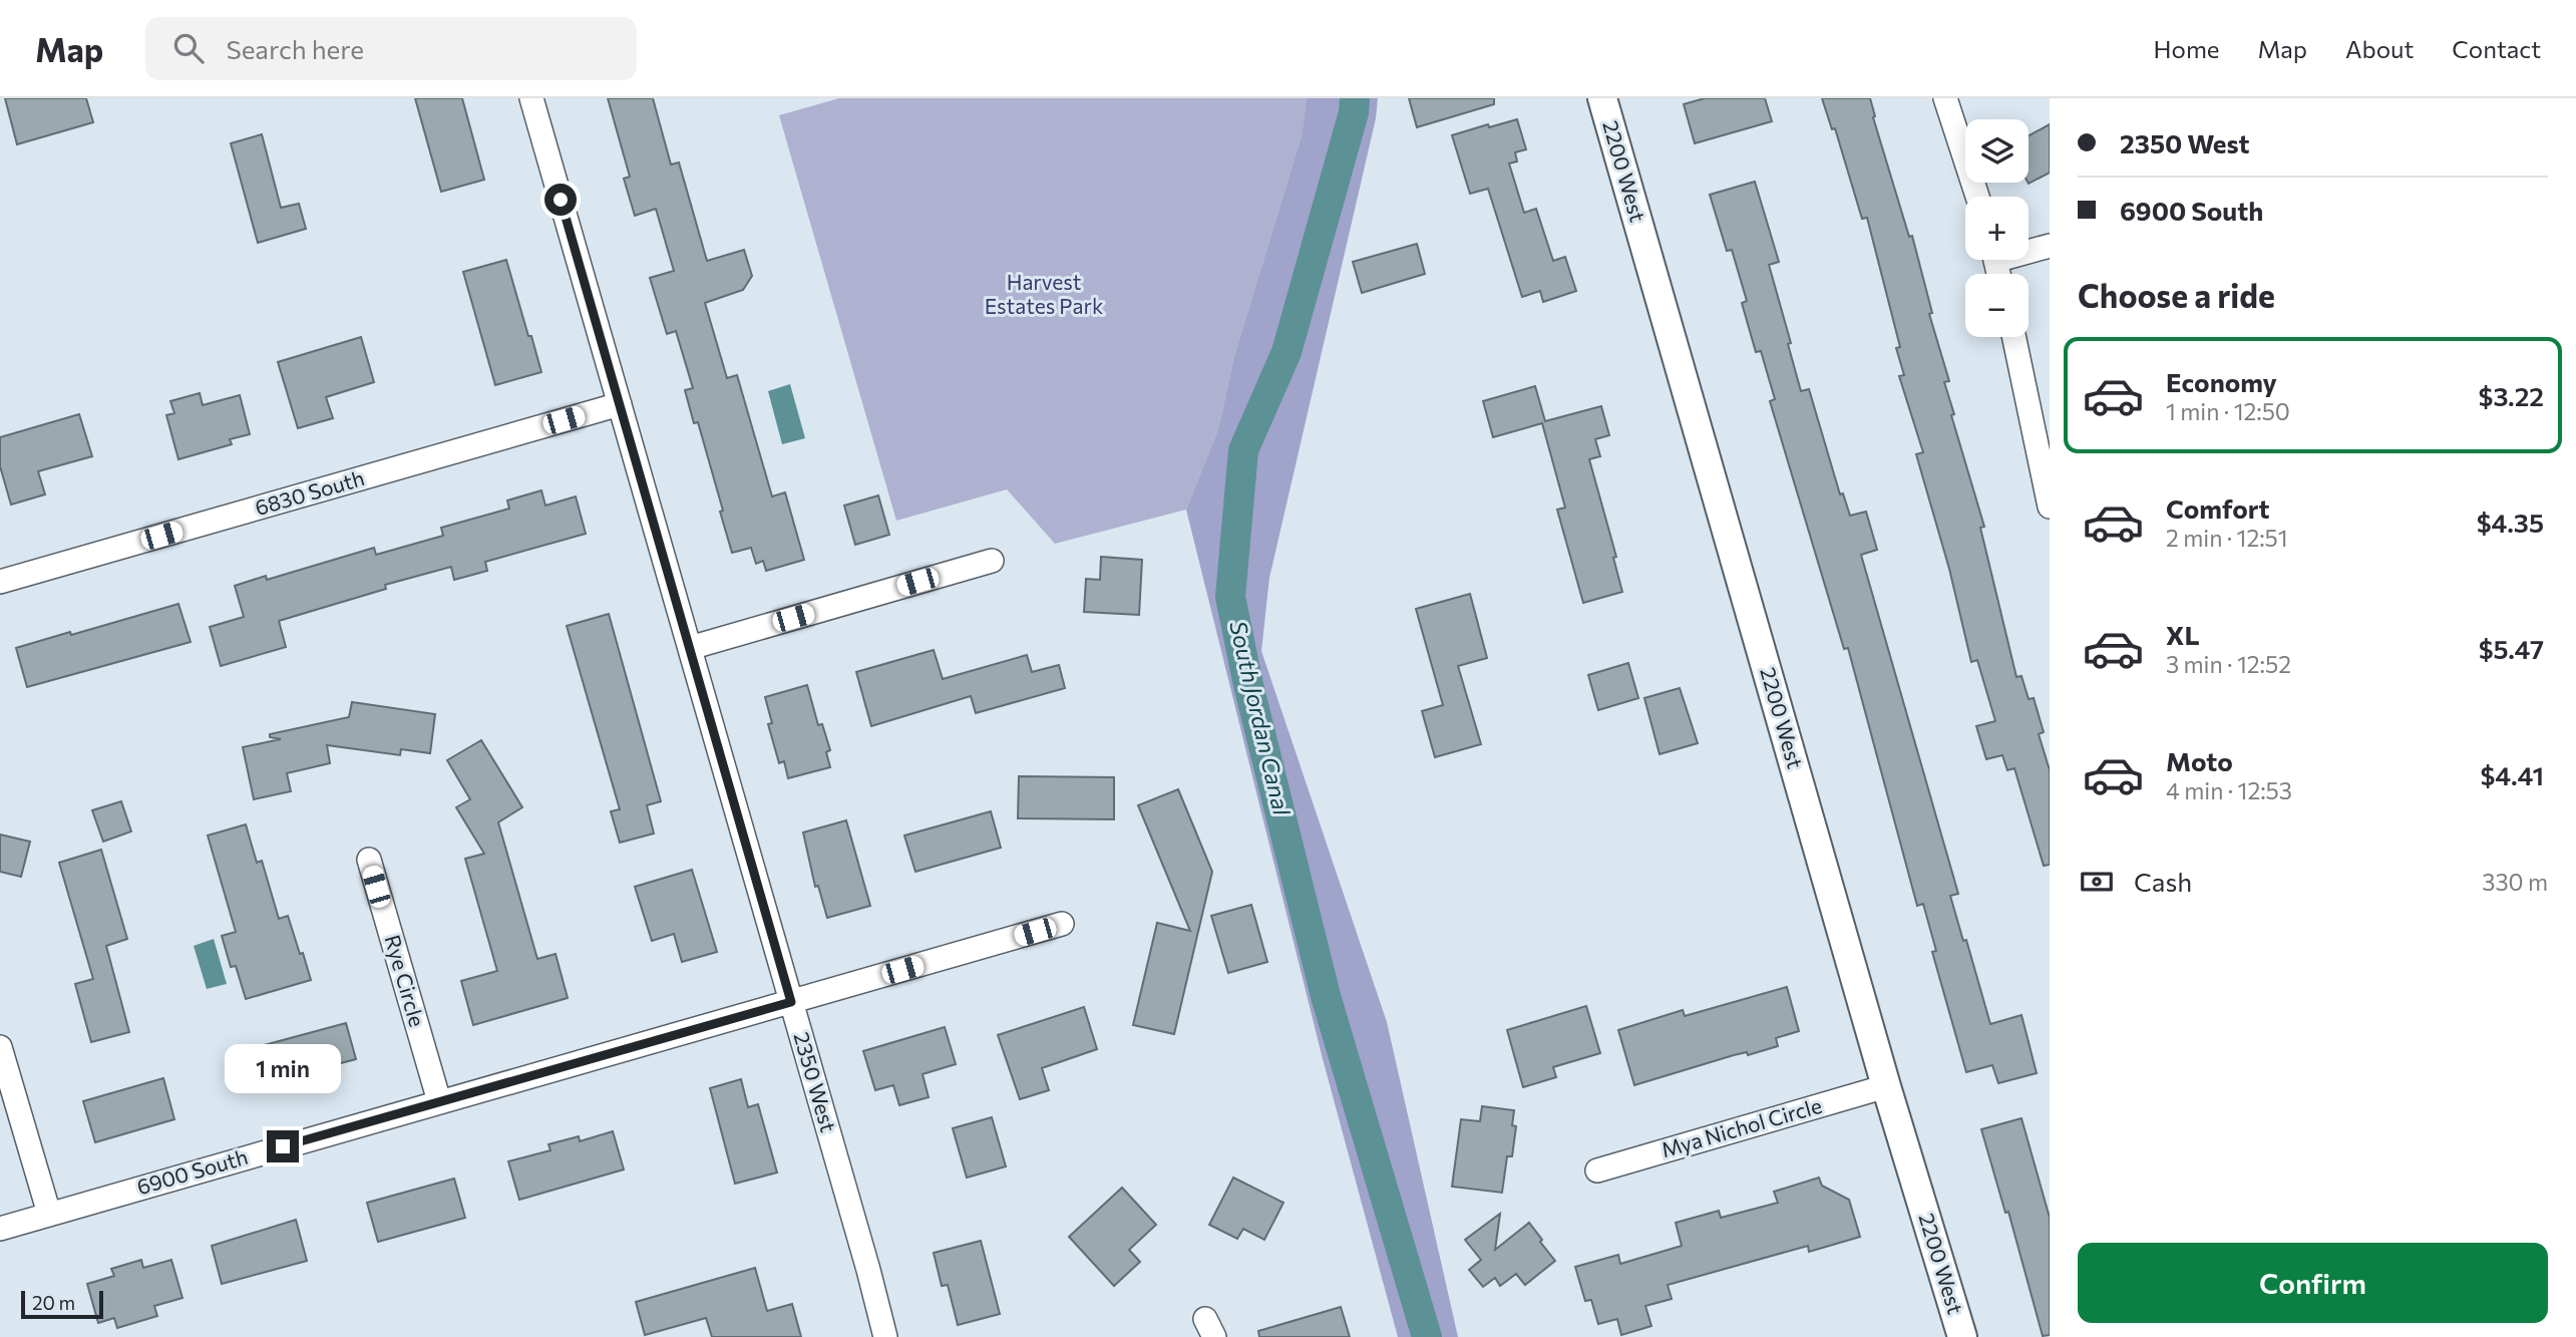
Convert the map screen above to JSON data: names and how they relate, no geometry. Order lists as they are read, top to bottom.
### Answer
{
  "streets": {
    "street": [
      "2200 West",
      "6830 South",
      "Rye Circle",
      "2350 West",
      "Mya Nichol Circle",
      "6900 South"
    ]
  },
  "crossings": [
    ["2200 West", "Mya Nichol Circle"],
    ["6830 South", "2350 West"],
    ["Rye Circle", "6900 South"],
    ["2350 West", "6900 South"]
  ],
  "water": ["South Jordan Canal"],
  "parks": ["Harvest Estates Park"],
  "scale_bar": "20 m",
  "page": {
    "header": "Map",
    "search": "Search here",
    "nav": [
      "Home",
      "Map",
      "About",
      "Contact"
    ],
    "banner": ["2350 West", "6900 South"],
    "map_buttons": ["+", "−"],
    "heading": "Choose a ride",
    "list": [
      {
        "name": "Economy",
        "note": "1 min · 12:50",
        "value": "$3.22"
      },
      {
        "name": "Comfort",
        "note": "2 min · 12:51",
        "value": "$4.35"
      },
      {
        "name": "XL",
        "note": "3 min · 12:52",
        "value": "$5.47"
      },
      {
        "name": "Moto",
        "note": "4 min · 12:53",
        "value": "$4.41"
      }
    ],
    "pay": ["Cash", "330 m"],
    "bubble": "1 min",
    "buttons": "Confirm",
    "scale": "20 m"
  }
}
